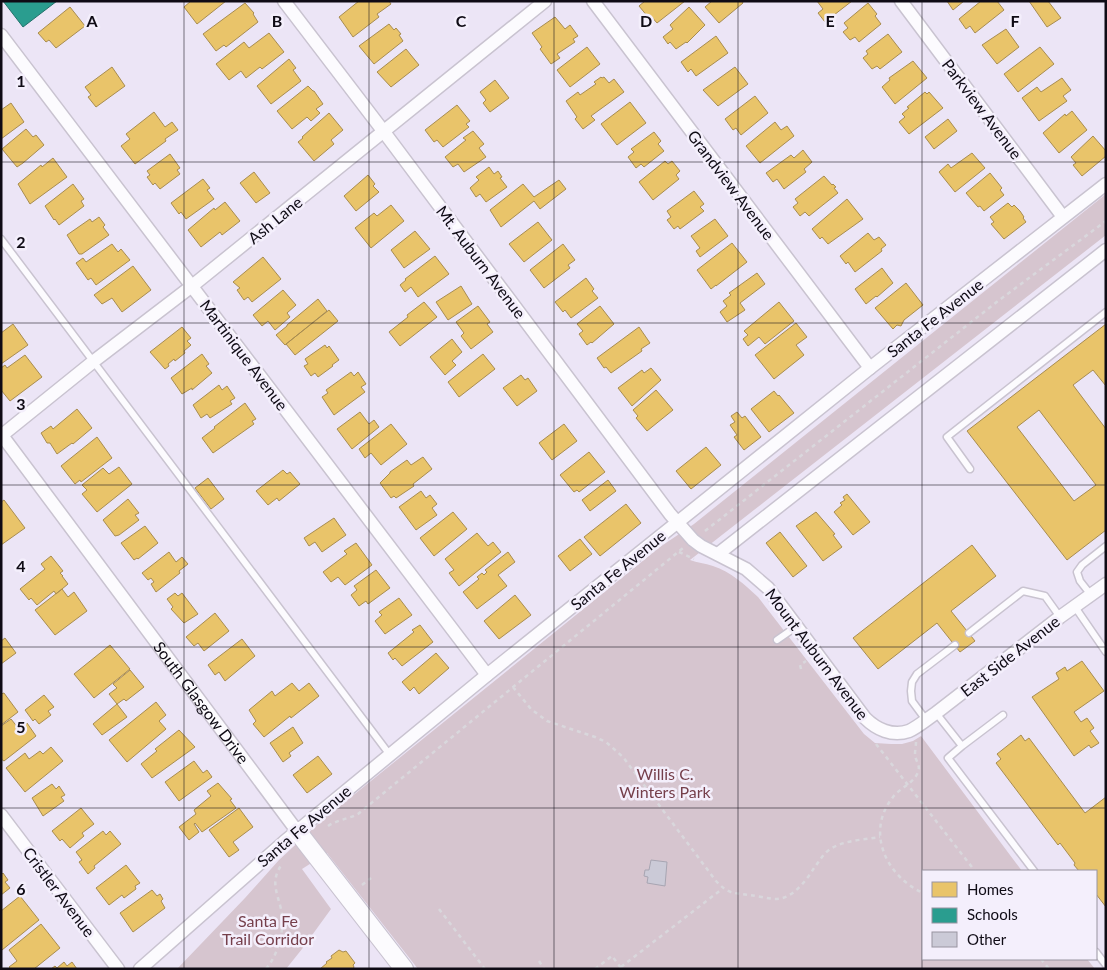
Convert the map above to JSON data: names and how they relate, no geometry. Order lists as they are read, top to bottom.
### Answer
{
  "streets": {
    "street": [
      "Parkview Avenue",
      "Grandview Avenue",
      "Ash Lane",
      "Mt. Auburn Avenue",
      "Santa Fe Avenue",
      "Martinique Avenue",
      "Mount Auburn Avenue",
      "East Side Avenue",
      "South Glasgow Drive",
      "Cristler Avenue"
    ]
  },
  "crossings": [
    ["Parkview Avenue", "Santa Fe Avenue"],
    ["Grandview Avenue", "Santa Fe Avenue"],
    ["Ash Lane", "Mt. Auburn Avenue"],
    ["Ash Lane", "Martinique Avenue"],
    ["Ash Lane", "South Glasgow Drive"],
    ["Mt. Auburn Avenue", "Santa Fe Avenue"],
    ["Mt. Auburn Avenue", "Mount Auburn Avenue"],
    ["Santa Fe Avenue", "Martinique Avenue"],
    ["Santa Fe Avenue", "Mount Auburn Avenue"],
    ["Santa Fe Avenue", "South Glasgow Drive"],
    ["Mount Auburn Avenue", "East Side Avenue"]
  ],
  "parks": ["Willis C. Winters Park", "Santa Fe Trail Corridor"],
  "legend": ["Homes", "Schools", "Other"],
  "grid": {
    "columns": [
      "A",
      "B",
      "C",
      "D",
      "E",
      "F"
    ],
    "rows": [
      "1",
      "2",
      "3",
      "4",
      "5",
      "6"
    ]
  }
}
